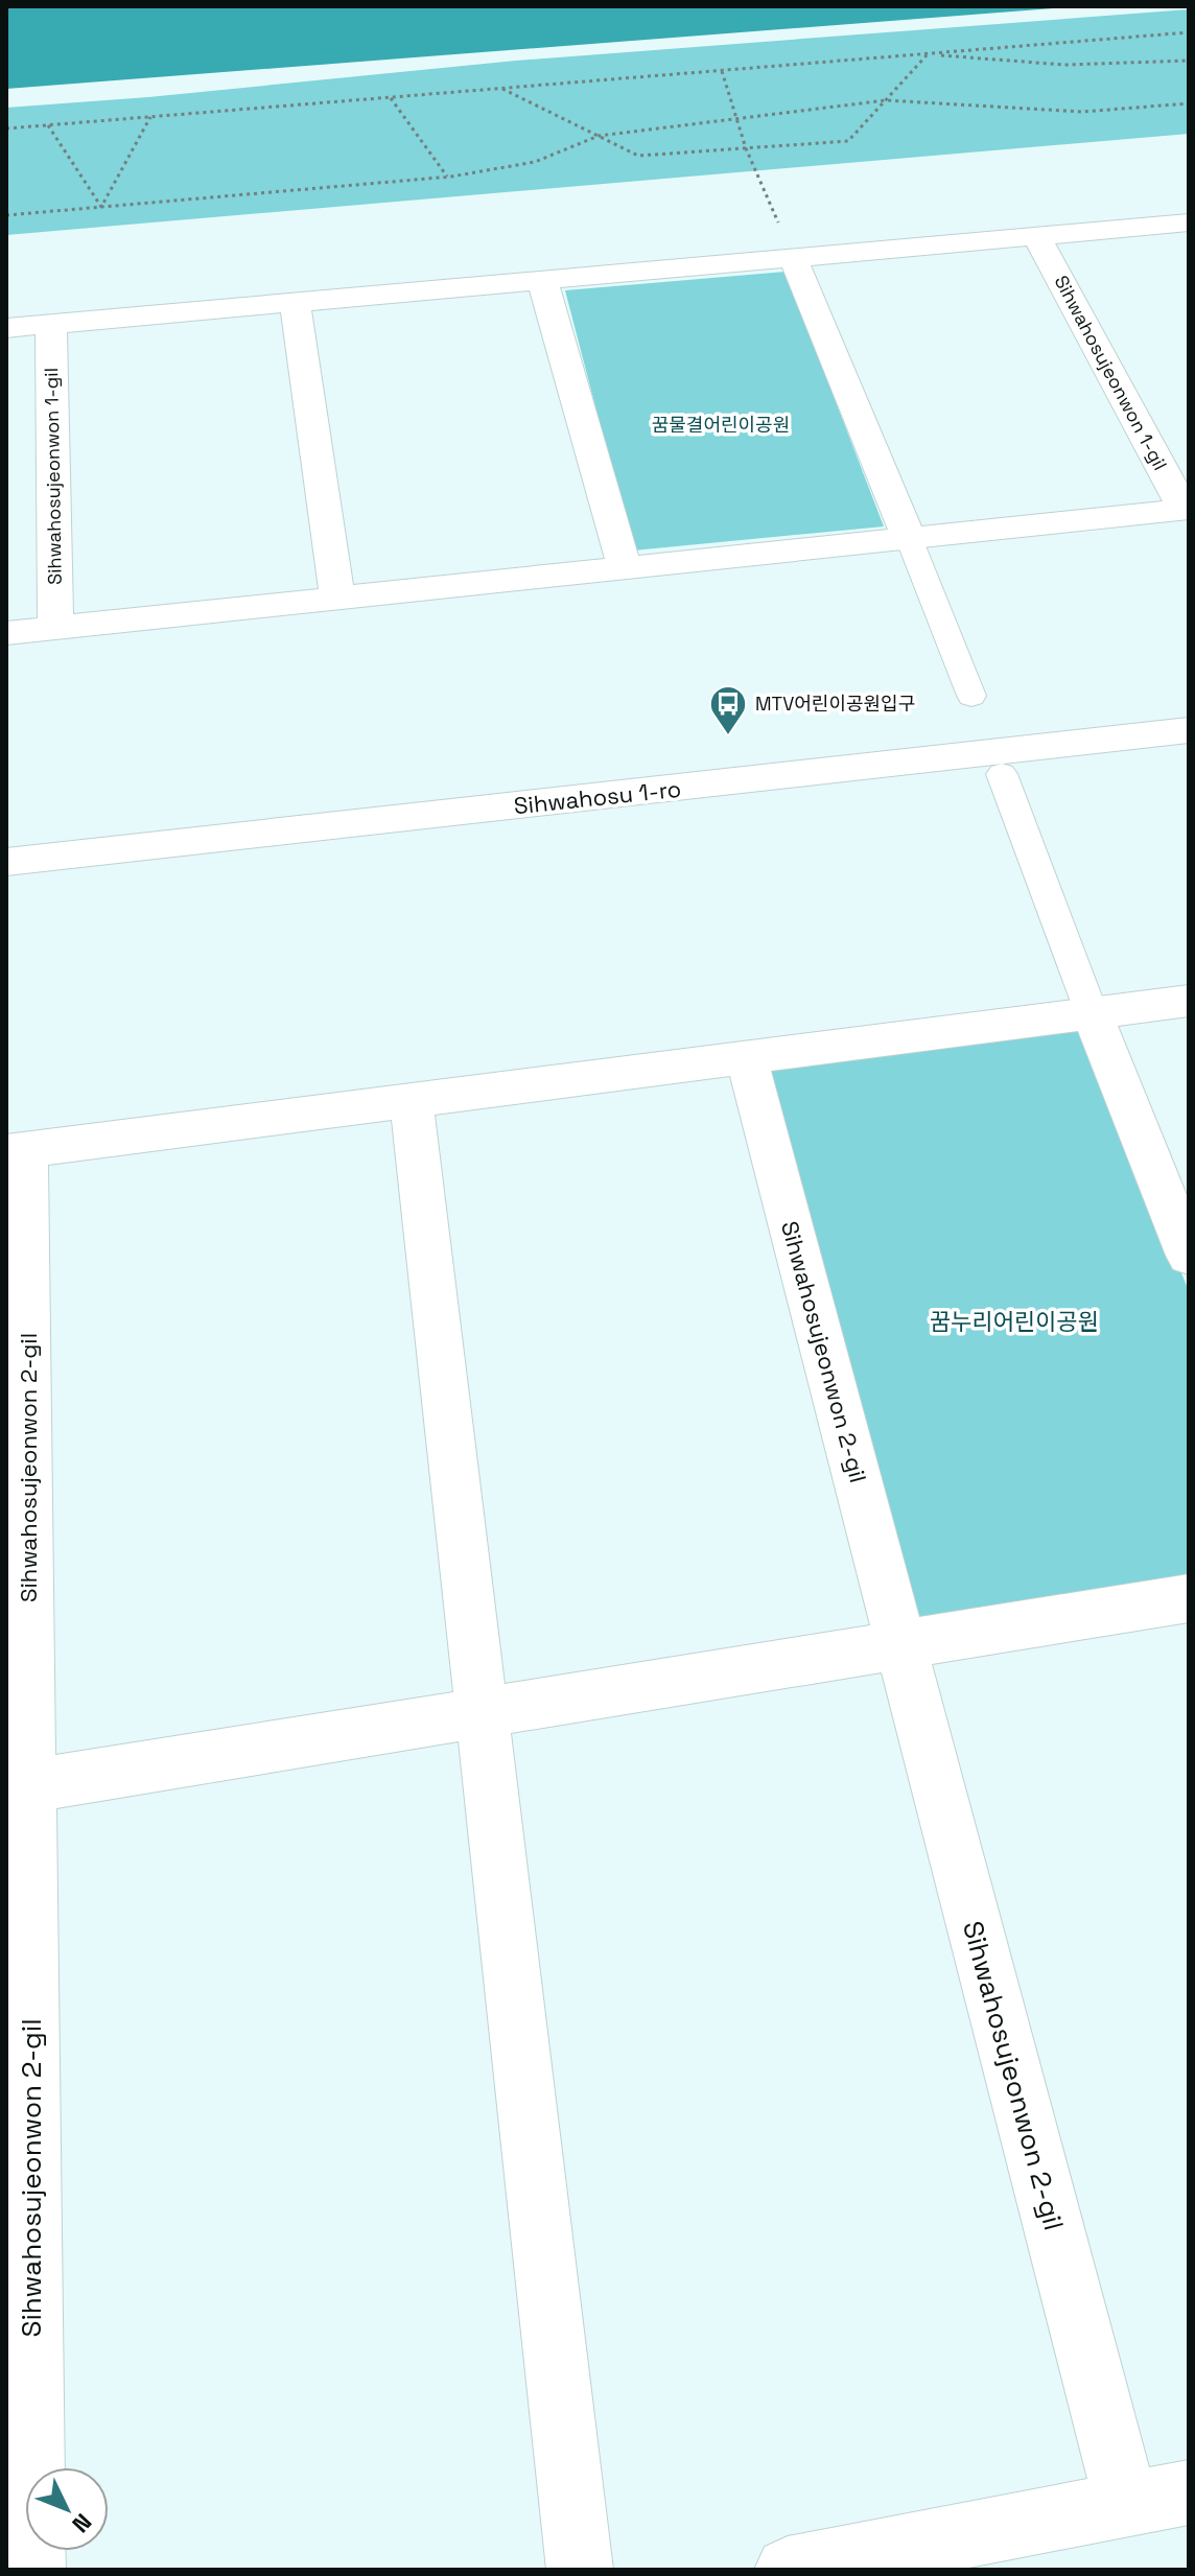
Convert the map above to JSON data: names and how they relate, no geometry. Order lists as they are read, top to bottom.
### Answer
{
  "streets": {
    "street": ["Sihwahosujeonwon 1-gil", "Sihwahosu 1-ro", "Sihwahosujeonwon 2-gil"]
  },
  "parks": ["꿈물결어린이공원", "꿈누리어린이공원"],
  "places": {
    "bus stop": ["MTV어린이공원입구"]
  },
  "north": "bottom right"
}
